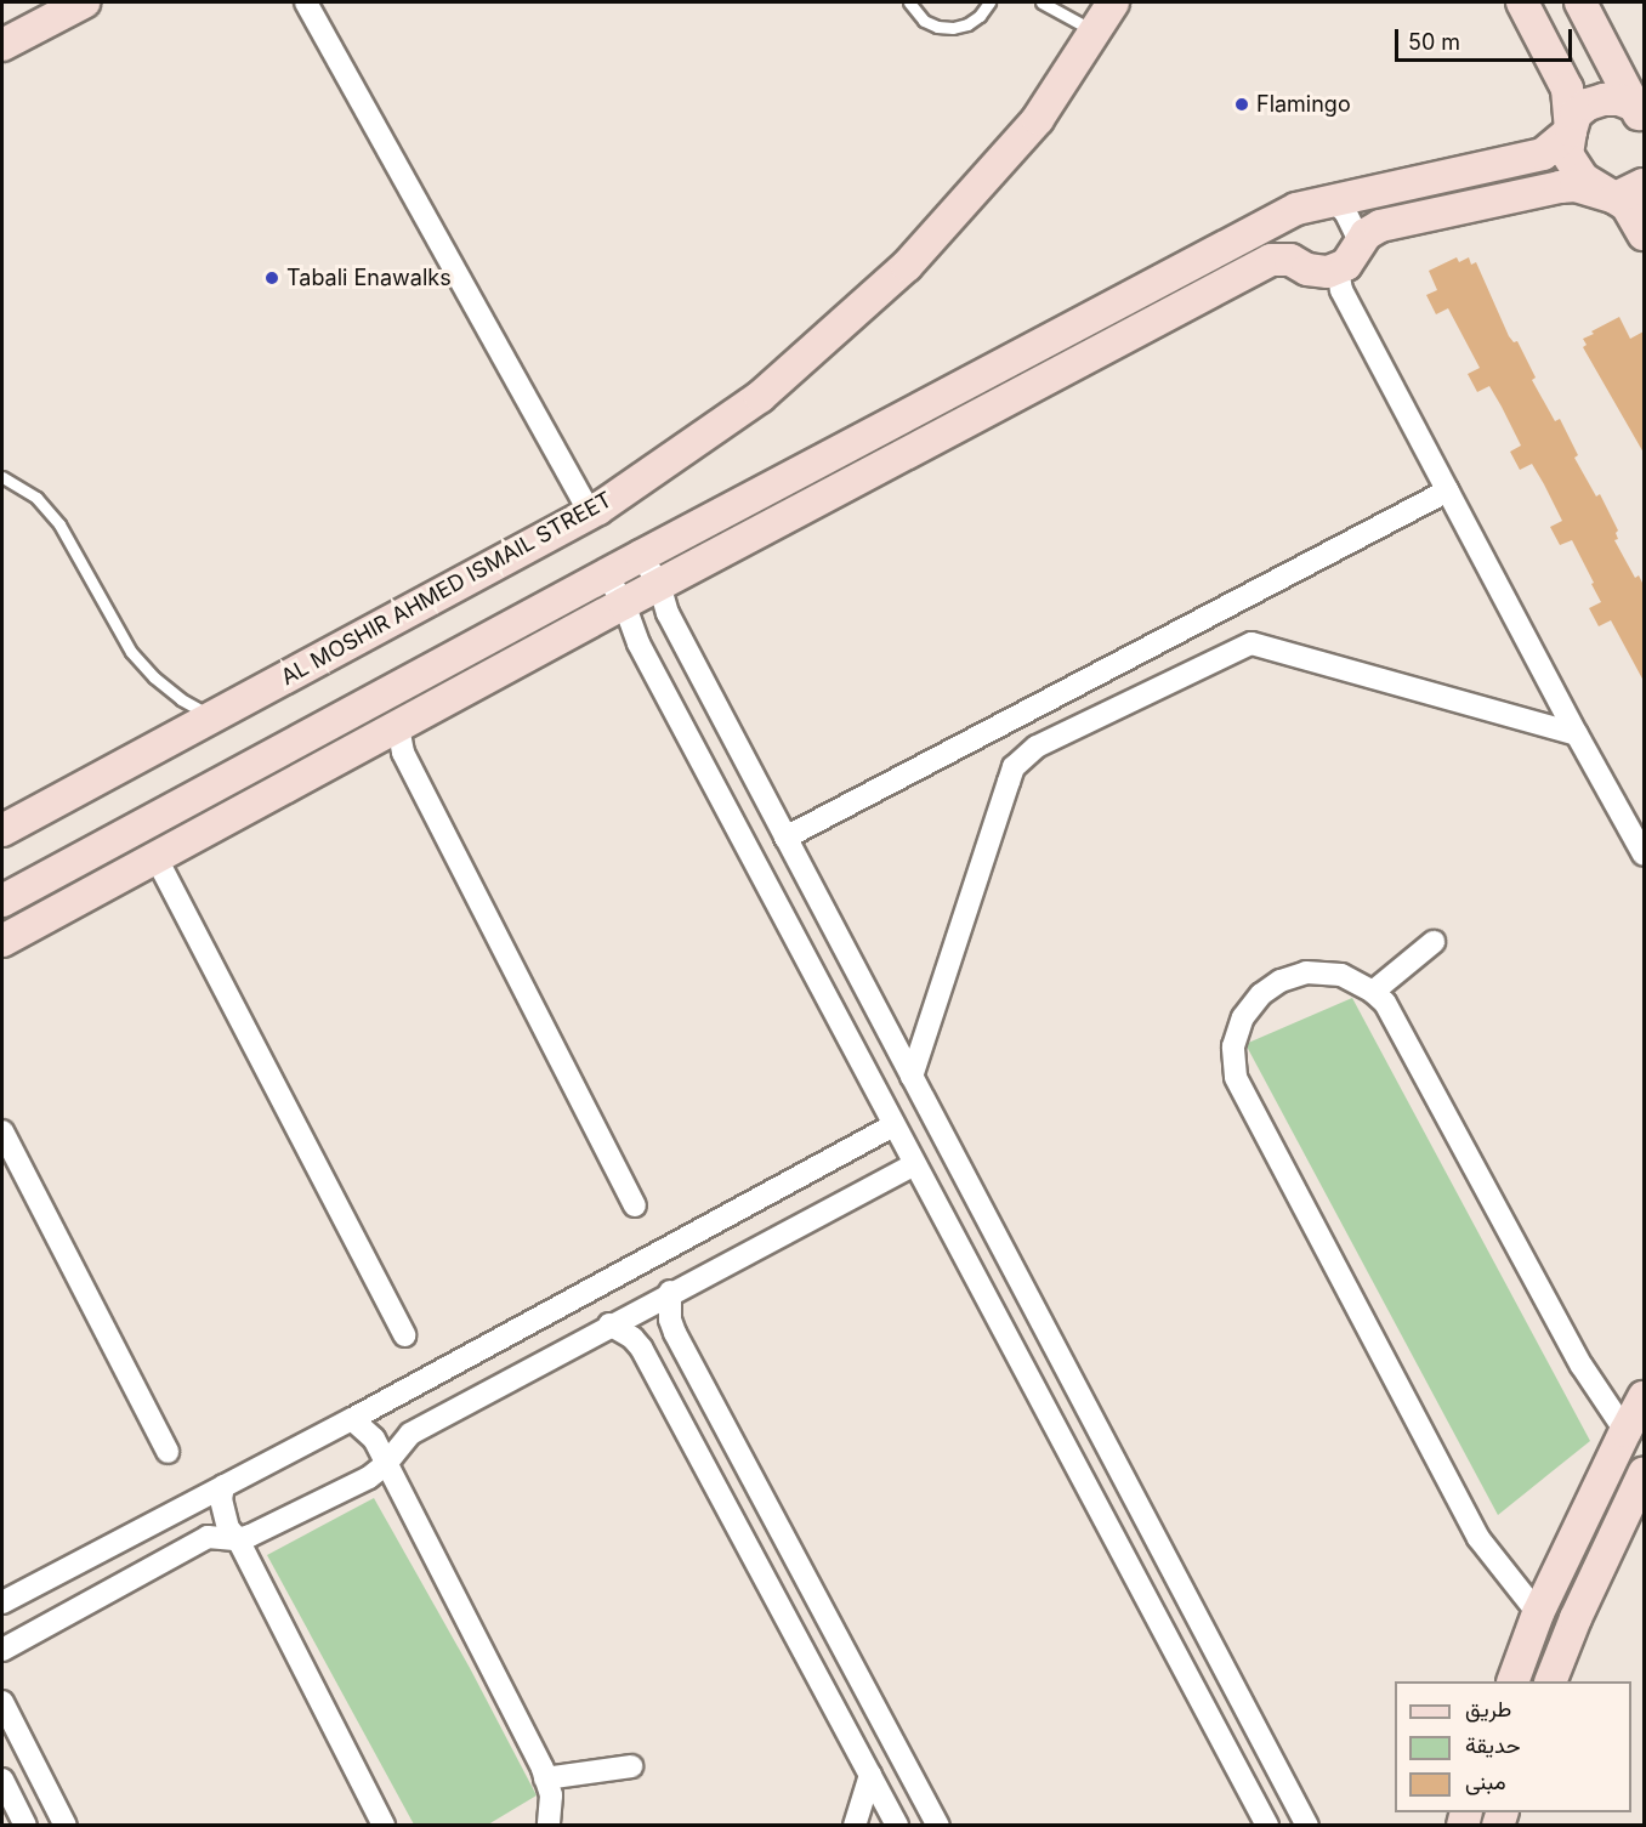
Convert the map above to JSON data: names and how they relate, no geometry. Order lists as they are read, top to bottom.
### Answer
{
  "streets": {
    "street": ["AL MOSHIR AHMED ISMAIL STREET"]
  },
  "places": ["Flamingo", "Tabali Enawalks"],
  "legend": ["طريق", "حديقة", "مبنى"],
  "scale_bar": "50 m"
}
